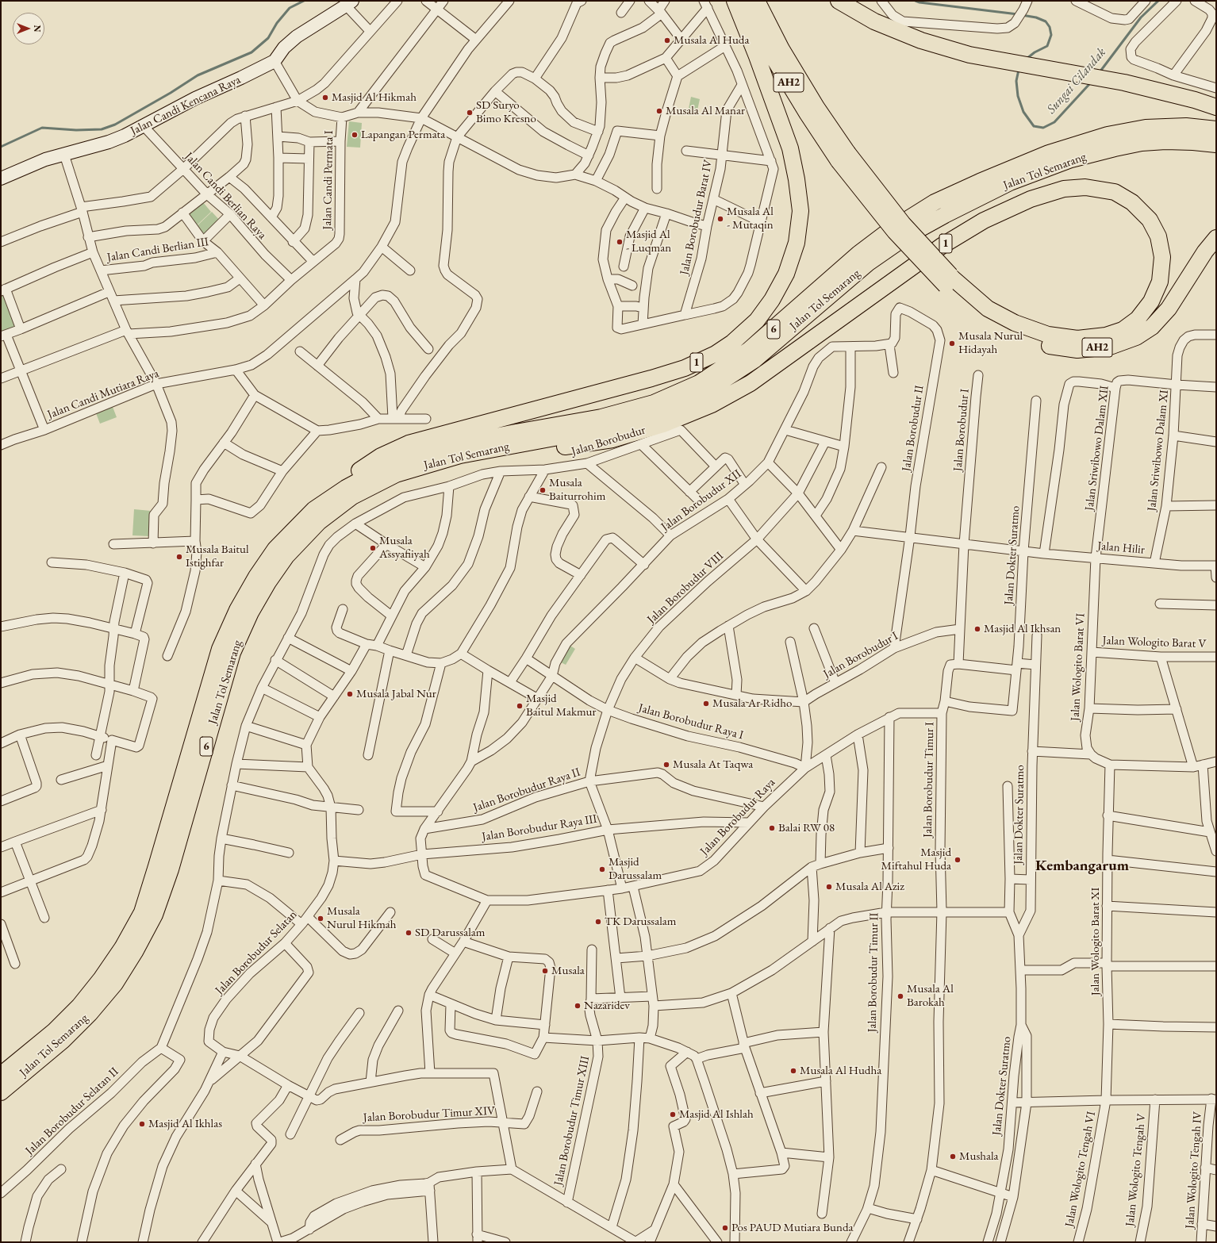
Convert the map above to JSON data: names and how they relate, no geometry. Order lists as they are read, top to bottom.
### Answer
{
  "streets": {
    "highway": [
      "AH2",
      "Jalan Tol Semarang",
      "1",
      "6"
    ],
    "street": [
      "Jalan Candi Kencana Raya",
      "Jalan Candi Permata I",
      "Jalan Candi Berlian Raya",
      "Jalan Borobudur Barat IV",
      "Jalan Candi Berlian III",
      "Jalan Candi Mutiara Raya",
      "Jalan Borobudur II",
      "Jalan Borobudur I",
      "Jalan Borobudur",
      "Jalan Sriwibowo Dalam XII",
      "Jalan Sriwibowo Dalam XI",
      "Jalan Borobudur XII",
      "Jalan Hilir",
      "Jalan Dokter Suratmo",
      "Jalan Borobudur VIII",
      "Jalan Wologito Barat V",
      "Jalan Wologito Barat VI",
      "Jalan Borobudur Raya I",
      "Jalan Borobudur Timur I",
      "Jalan Borobudur Raya II",
      "Jalan Borobudur Raya",
      "Jalan Borobudur Raya III",
      "Jalan Wologito Barat XI",
      "Jalan Borobudur Selatan",
      "Jalan Borobudur Timur II",
      "Jalan Borobudur Selatan II",
      "Jalan Borobudur Timur XIV",
      "Jalan Borobudur Timur XIII",
      "Jalan Wologito Tengah VI",
      "Jalan Wologito Tengah V",
      "Jalan Wologito Tengah IV"
    ]
  },
  "crossings": [
    ["AH2", "1"],
    ["Jalan Candi Kencana Raya", "Jalan Candi Berlian Raya"],
    ["Jalan Tol Semarang", "1"],
    ["Jalan Candi Permata I", "Jalan Candi Berlian Raya"],
    ["Jalan Borobudur II", "Jalan Borobudur I"],
    ["Jalan Borobudur", "Jalan Borobudur Selatan II"],
    ["Jalan Sriwibowo Dalam XII", "Jalan Sriwibowo Dalam XI"],
    ["Jalan Sriwibowo Dalam XII", "Jalan Hilir"],
    ["Jalan Sriwibowo Dalam XII", "Jalan Wologito Barat VI"],
    ["Jalan Sriwibowo Dalam XI", "Jalan Hilir"],
    ["Jalan Borobudur XII", "Jalan Borobudur Raya I"],
    ["Jalan Hilir", "Jalan Dokter Suratmo"],
    ["Jalan Hilir", "Jalan Wologito Barat VI"],
    ["Jalan Dokter Suratmo", "Jalan Borobudur Timur I"],
    ["Jalan Borobudur VIII", "Jalan Borobudur Raya I"],
    ["Jalan Borobudur VIII", "Jalan Borobudur Raya II"],
    ["Jalan Wologito Barat V", "Jalan Wologito Barat VI"],
    ["Jalan Borobudur Raya I", "Jalan Borobudur Raya"],
    ["Jalan Borobudur Timur I", "Jalan Borobudur Raya"],
    ["Jalan Borobudur Raya II", "Jalan Borobudur Raya"],
    ["Jalan Borobudur Raya", "Jalan Borobudur Raya III"],
    ["Jalan Borobudur Raya", "Jalan Borobudur Timur II"],
    ["Jalan Borobudur Raya III", "Jalan Borobudur Selatan"],
    ["Jalan Wologito Barat XI", "Jalan Wologito Tengah VI"]
  ],
  "districts": ["Kembangarum"],
  "water": ["Sungai Cilandak"],
  "places": [
    "Musala Al Huda",
    "Masjid Al Hikmah",
    "Musala Al Manar",
    "SD Suryo Bimo Kresno",
    "Lapangan Permata",
    "Musala Al - Mutaqin",
    "Masjid Al - Luqman",
    "Musala Nurul Hidayah",
    "Musala Baiturrohim",
    "Musala Assyafiiyah",
    "Musala Baitul Istighfar",
    "Masjid Al Ikhsan",
    "Musala Jabal Nur",
    "Musala Ar Ridho",
    "Masjid Baitul Makmur",
    "Musala At Taqwa",
    "Balai RW 08",
    "Masjid Miftahul Huda",
    "Masjid Darussalam",
    "Musala Al Aziz",
    "Musala Nurul Hikmah",
    "TK Darussalam",
    "SD Darussalam",
    "Musala",
    "Musala Al Barokah",
    "Nazaridev",
    "Musala Al Hudha",
    "Masjid Al Ishlah",
    "Masjid Al Ikhlas",
    "Mushala",
    "Pos PAUD Mutiara Bunda"
  ],
  "north": "right"
}
